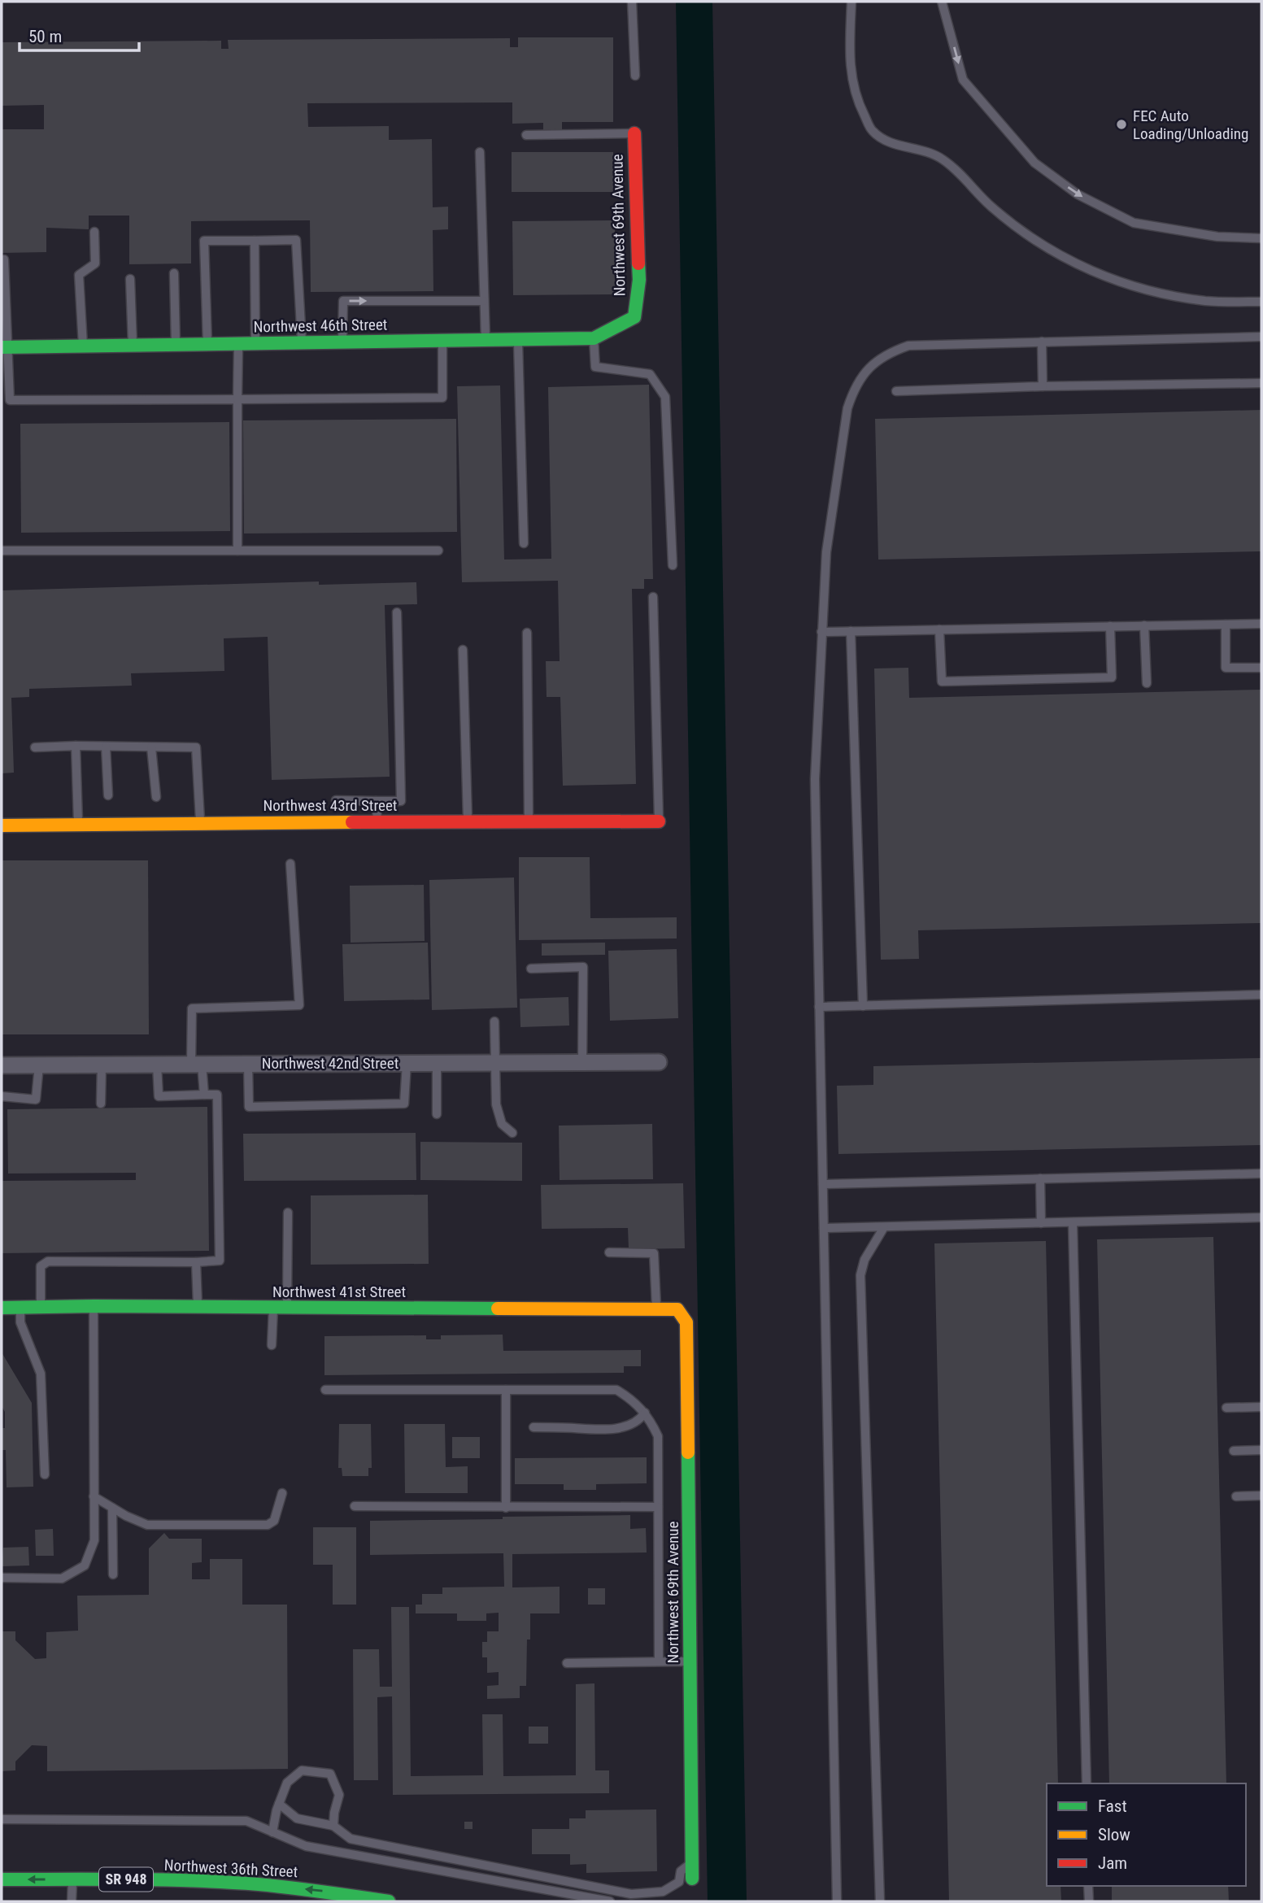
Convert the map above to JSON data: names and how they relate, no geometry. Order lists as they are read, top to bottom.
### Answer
{
  "streets": {
    "street": [
      "Northwest 69th Avenue",
      "Northwest 46th Street",
      "Northwest 43rd Street",
      "Northwest 42nd Street",
      "Northwest 41st Street",
      "Northwest 36th Street",
      "SR 948"
    ]
  },
  "crossings": [
    ["Northwest 69th Avenue", "Northwest 46th Street"],
    ["Northwest 69th Avenue", "Northwest 41st Street"]
  ],
  "one_way": ["Northwest 36th Street"],
  "places": ["FEC Auto Loading/Unloading"],
  "legend": ["Fast", "Slow", "Jam"],
  "scale_bar": "50 m"
}
